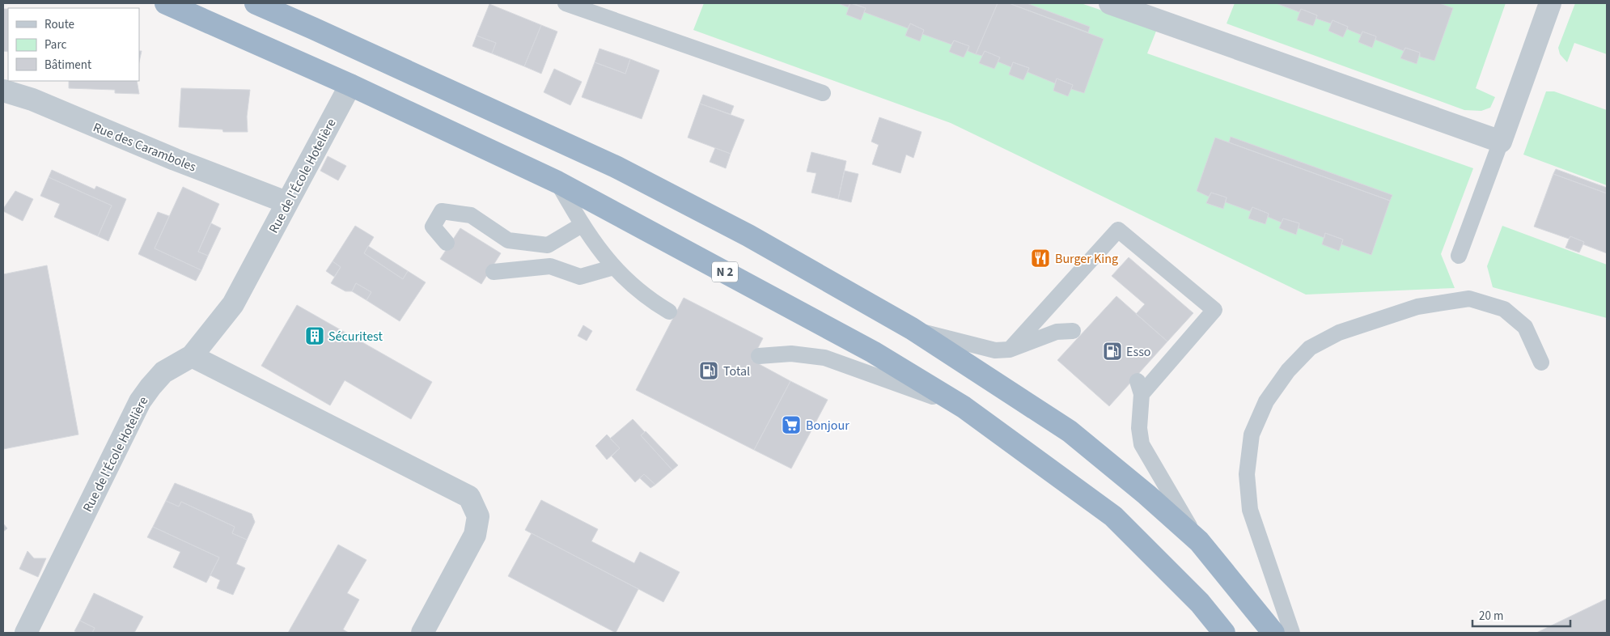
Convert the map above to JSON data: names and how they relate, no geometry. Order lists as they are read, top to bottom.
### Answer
{
  "streets": {
    "highway": ["N 2"],
    "street": ["Rue des Caramboles", "Rue de l'École Hotelière"]
  },
  "crossings": [
    ["Rue des Caramboles", "Rue de l'École Hotelière"],
    ["Rue de l'École Hotelière", "N 2"]
  ],
  "places": {
    "restaurant": ["Burger King"],
    "building": ["Sécuritest"],
    "fuel station": ["Esso", "Total"],
    "supermarket": ["Bonjour"]
  },
  "legend": ["Route", "Parc", "Bâtiment"],
  "scale_bar": "20 m"
}
